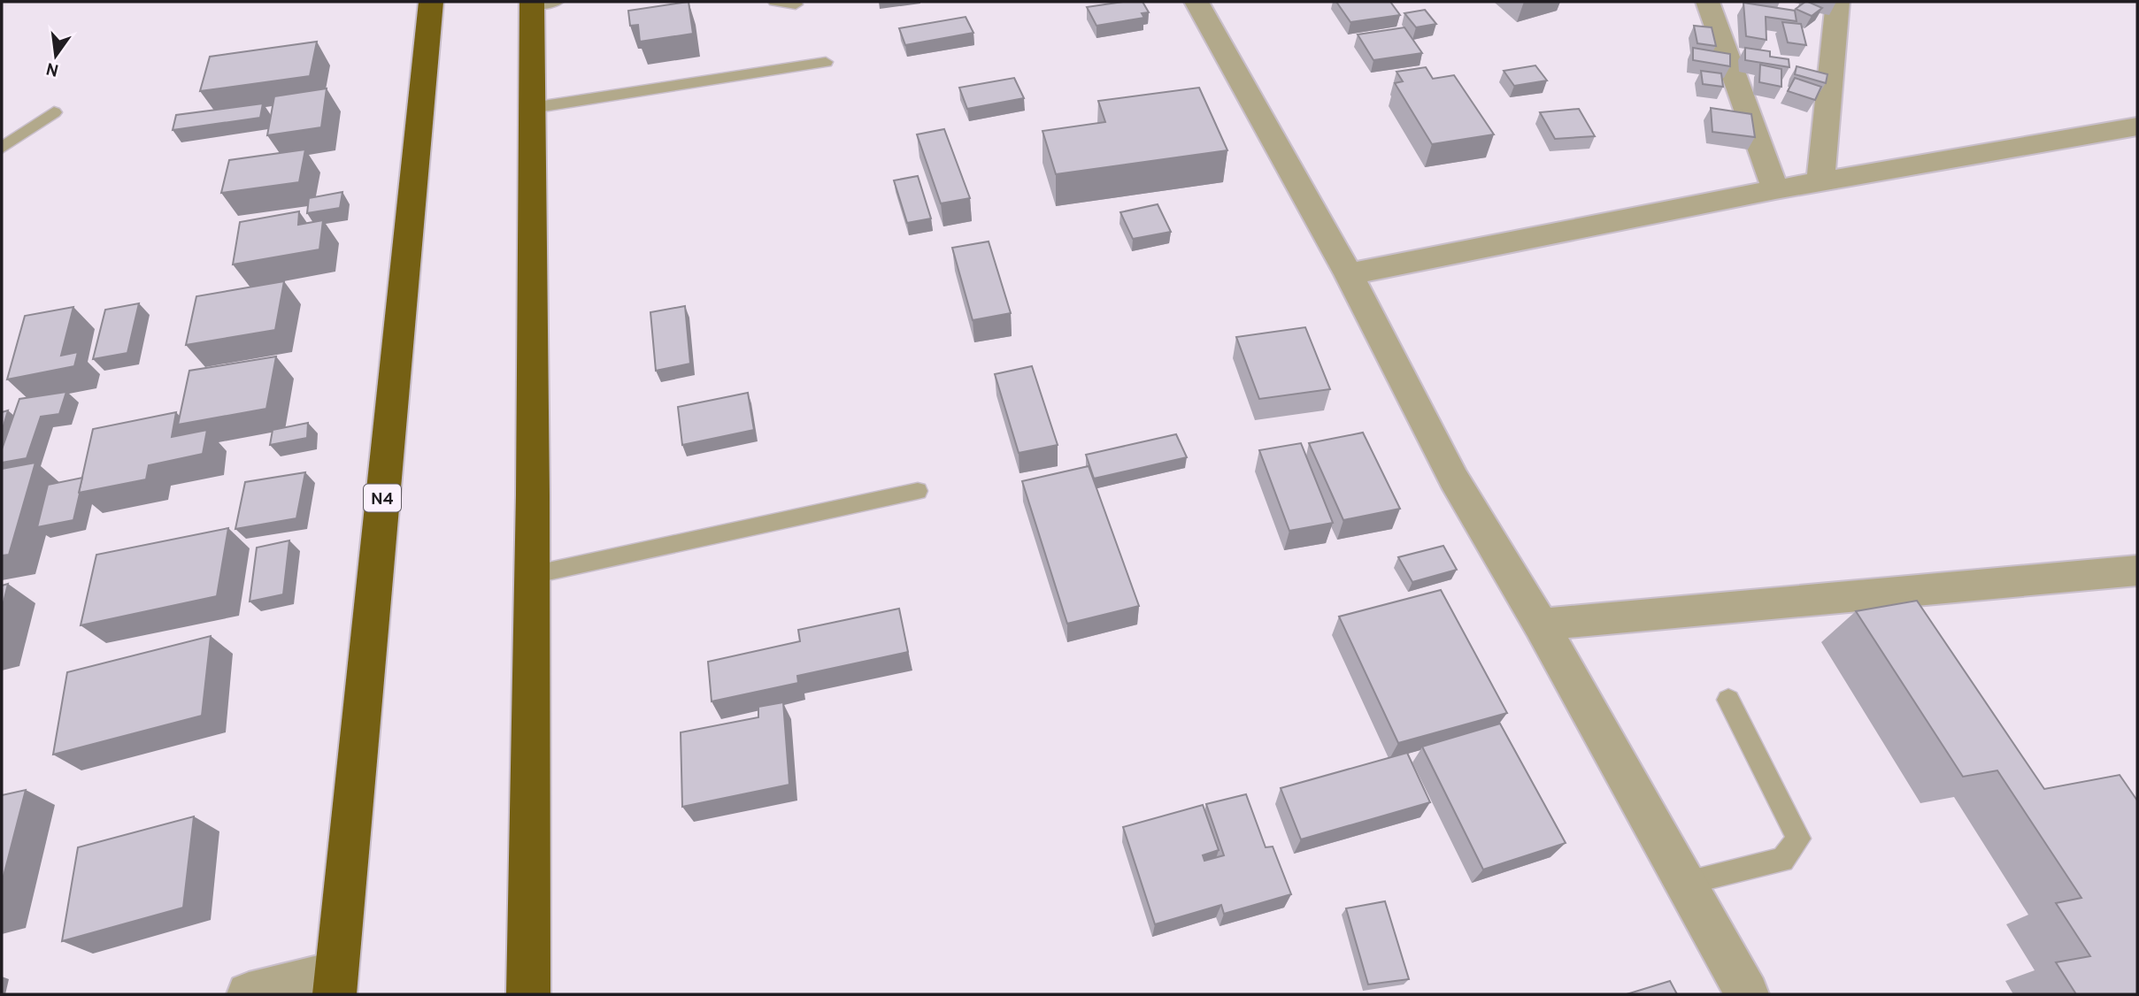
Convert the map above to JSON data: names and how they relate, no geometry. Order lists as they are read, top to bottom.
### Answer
{
  "streets": {
    "highway": ["N4"]
  },
  "north": "bottom"
}
